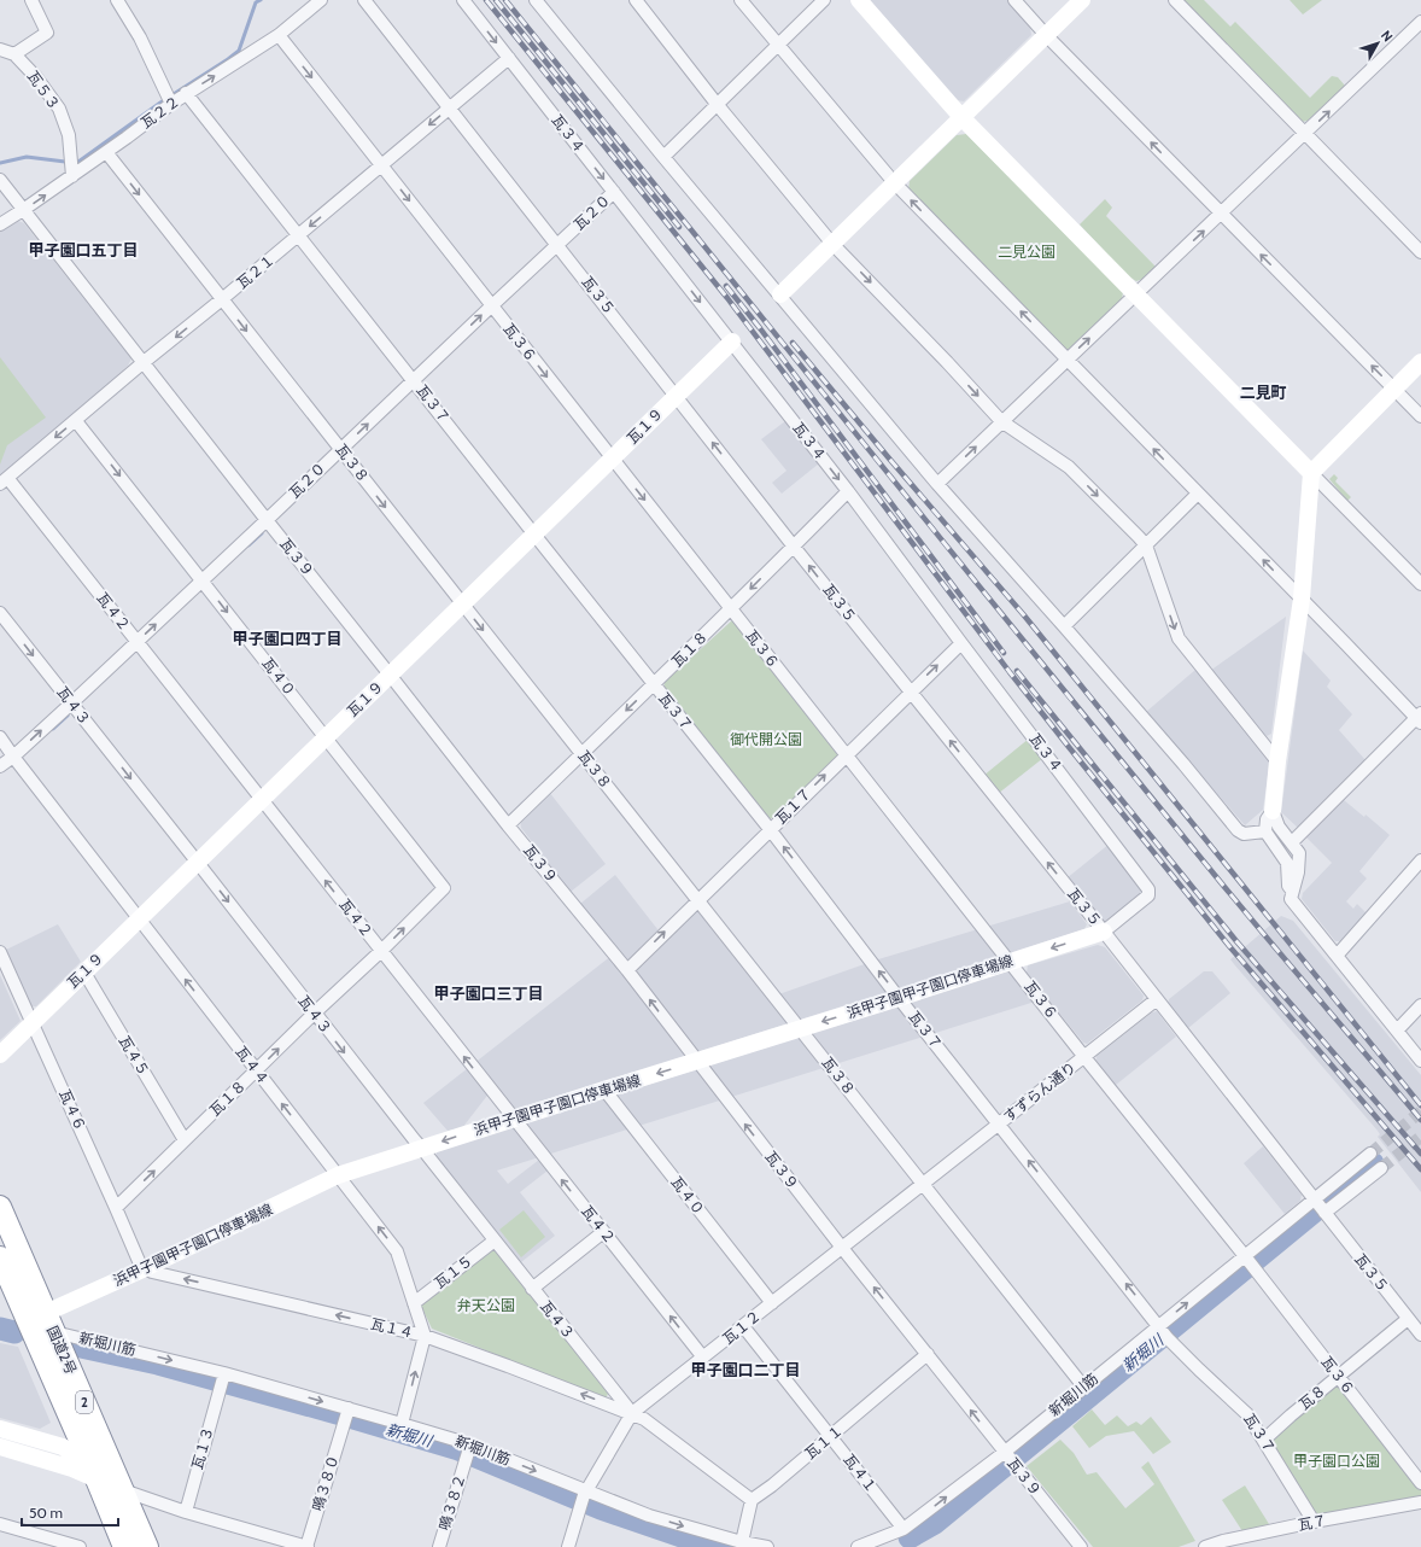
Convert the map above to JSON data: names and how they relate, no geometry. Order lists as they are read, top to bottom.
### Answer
{
  "streets": {
    "highway": ["国道2号", "2"],
    "street": [
      "瓦５３",
      "瓦２２",
      "瓦３４",
      "瓦２０",
      "瓦２１",
      "瓦３５",
      "瓦３６",
      "瓦３７",
      "瓦１９",
      "瓦３８",
      "瓦３９",
      "瓦４２",
      "瓦１８",
      "瓦４０",
      "瓦４３",
      "瓦１７",
      "浜甲子園甲子園口停車場線",
      "瓦４５",
      "瓦４４",
      "すずらん通り",
      "瓦４６",
      "瓦１５",
      "瓦１２",
      "瓦１４",
      "新堀川筋",
      "瓦８",
      "瓦１１",
      "瓦１３",
      "瓦４１",
      "鳴３８０",
      "鳴３８２",
      "瓦７"
    ]
  },
  "crossings": [
    ["瓦５３", "瓦２２"],
    ["瓦２２", "瓦３６"],
    ["瓦２２", "瓦３７"],
    ["瓦２２", "瓦３８"],
    ["瓦２２", "瓦３９"],
    ["瓦３４", "瓦２０"],
    ["瓦３４", "瓦２１"],
    ["瓦３４", "瓦３５"],
    ["瓦３４", "瓦１９"],
    ["瓦３４", "瓦１８"],
    ["瓦３４", "瓦１７"],
    ["瓦３４", "浜甲子園甲子園口停車場線"],
    ["瓦２０", "瓦３５"],
    ["瓦２０", "瓦３６"],
    ["瓦２０", "瓦３７"],
    ["瓦２０", "瓦３８"],
    ["瓦２０", "瓦３９"],
    ["瓦２０", "瓦４２"],
    ["瓦２０", "瓦４０"],
    ["瓦２０", "瓦４３"],
    ["瓦２０", "瓦４４"],
    ["瓦２１", "瓦３５"],
    ["瓦２１", "瓦３６"],
    ["瓦２１", "瓦３７"],
    ["瓦２１", "瓦３８"],
    ["瓦２１", "瓦３９"],
    ["瓦２１", "瓦４２"],
    ["瓦２１", "瓦４０"],
    ["瓦３５", "瓦１９"],
    ["瓦３５", "瓦１８"],
    ["瓦３５", "瓦１７"],
    ["瓦３５", "浜甲子園甲子園口停車場線"],
    ["瓦３５", "すずらん通り"],
    ["瓦３５", "新堀川筋"],
    ["瓦３５", "瓦８"],
    ["瓦３６", "瓦１９"],
    ["瓦３６", "瓦１８"],
    ["瓦３６", "瓦１７"],
    ["瓦３６", "浜甲子園甲子園口停車場線"],
    ["瓦３６", "すずらん通り"],
    ["瓦３６", "新堀川筋"],
    ["瓦３６", "瓦８"],
    ["瓦３７", "瓦１９"],
    ["瓦３７", "瓦１８"],
    ["瓦３７", "瓦１７"],
    ["瓦３７", "浜甲子園甲子園口停車場線"],
    ["瓦３７", "すずらん通り"],
    ["瓦３７", "新堀川筋"],
    ["瓦３７", "瓦８"],
    ["瓦３７", "瓦７"],
    ["瓦１９", "瓦３８"],
    ["瓦１９", "瓦３９"],
    ["瓦１９", "瓦４２"],
    ["瓦１９", "瓦４０"],
    ["瓦１９", "瓦４３"],
    ["瓦１９", "瓦４５"],
    ["瓦１９", "瓦４４"],
    ["瓦１９", "瓦４６"],
    ["瓦３８", "瓦１８"],
    ["瓦３８", "瓦１７"],
    ["瓦３８", "浜甲子園甲子園口停車場線"],
    ["瓦３８", "すずらん通り"],
    ["瓦３８", "瓦１２"],
    ["瓦３８", "新堀川筋"],
    ["瓦３９", "瓦１８"],
    ["瓦３９", "瓦１７"],
    ["瓦３９", "浜甲子園甲子園口停車場線"],
    ["瓦３９", "瓦１２"],
    ["瓦３９", "新堀川筋"],
    ["瓦３９", "瓦１１"],
    ["瓦４２", "瓦１８"],
    ["瓦４２", "浜甲子園甲子園口停車場線"],
    ["瓦４２", "瓦１２"],
    ["瓦１８", "瓦４０"],
    ["瓦１８", "瓦４３"],
    ["瓦１８", "瓦４５"],
    ["瓦１８", "瓦４４"],
    ["瓦１８", "瓦４６"],
    ["瓦４０", "浜甲子園甲子園口停車場線"],
    ["瓦４０", "瓦１２"],
    ["瓦４３", "浜甲子園甲子園口停車場線"],
    ["瓦４３", "瓦１５"],
    ["瓦４３", "瓦１２"],
    ["瓦４３", "瓦１４"],
    ["浜甲子園甲子園口停車場線", "瓦４４"],
    ["浜甲子園甲子園口停車場線", "瓦４６"],
    ["浜甲子園甲子園口停車場線", "瓦１４"],
    ["浜甲子園甲子園口停車場線", "新堀川筋"],
    ["浜甲子園甲子園口停車場線", "国道2号"],
    ["瓦４４", "瓦１５"],
    ["瓦４４", "瓦１４"],
    ["すずらん通り", "瓦１２"],
    ["瓦４６", "瓦１４"],
    ["瓦１２", "瓦１４"],
    ["瓦１２", "新堀川筋"],
    ["瓦１２", "瓦４１"],
    ["新堀川筋", "国道2号"],
    ["新堀川筋", "瓦１３"],
    ["新堀川筋", "瓦４１"],
    ["新堀川筋", "鳴３８０"],
    ["新堀川筋", "鳴３８２"],
    ["瓦１１", "瓦４１"]
  ],
  "one_way": [
    "瓦２２",
    "瓦２０",
    "瓦２１",
    "瓦３５",
    "瓦３６",
    "瓦３８",
    "瓦３９",
    "瓦４２",
    "瓦４０",
    "瓦４３",
    "瓦１７",
    "瓦４４",
    "瓦１４",
    "新堀川筋"
  ],
  "districts": [
    "甲子園口五丁目",
    "二見町",
    "甲子園口四丁目",
    "甲子園口三丁目",
    "甲子園口二丁目"
  ],
  "water": ["新堀川"],
  "parks": [
    "二見公園",
    "御代開公園",
    "弁天公園",
    "甲子園口公園"
  ],
  "scale_bar": "50 m",
  "north": "top right"
}
